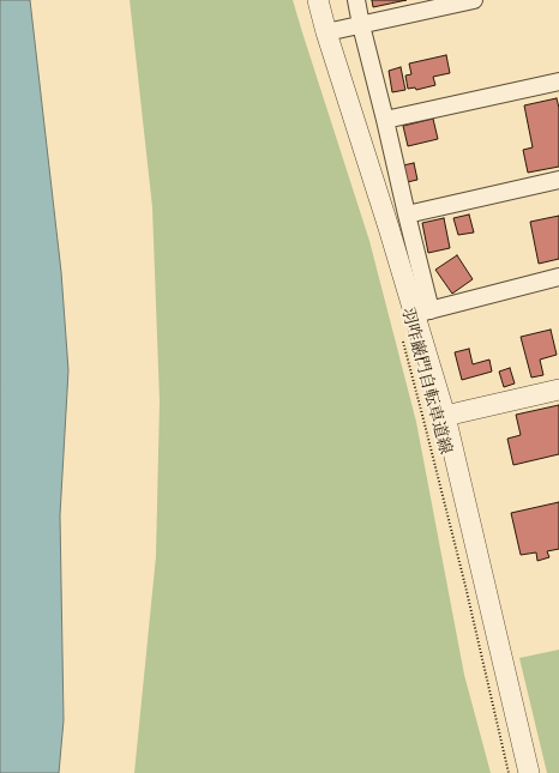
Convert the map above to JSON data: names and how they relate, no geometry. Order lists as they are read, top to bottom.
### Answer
{
  "streets": {
    "path": ["羽咋巌門自転車道線"]
  }
}
